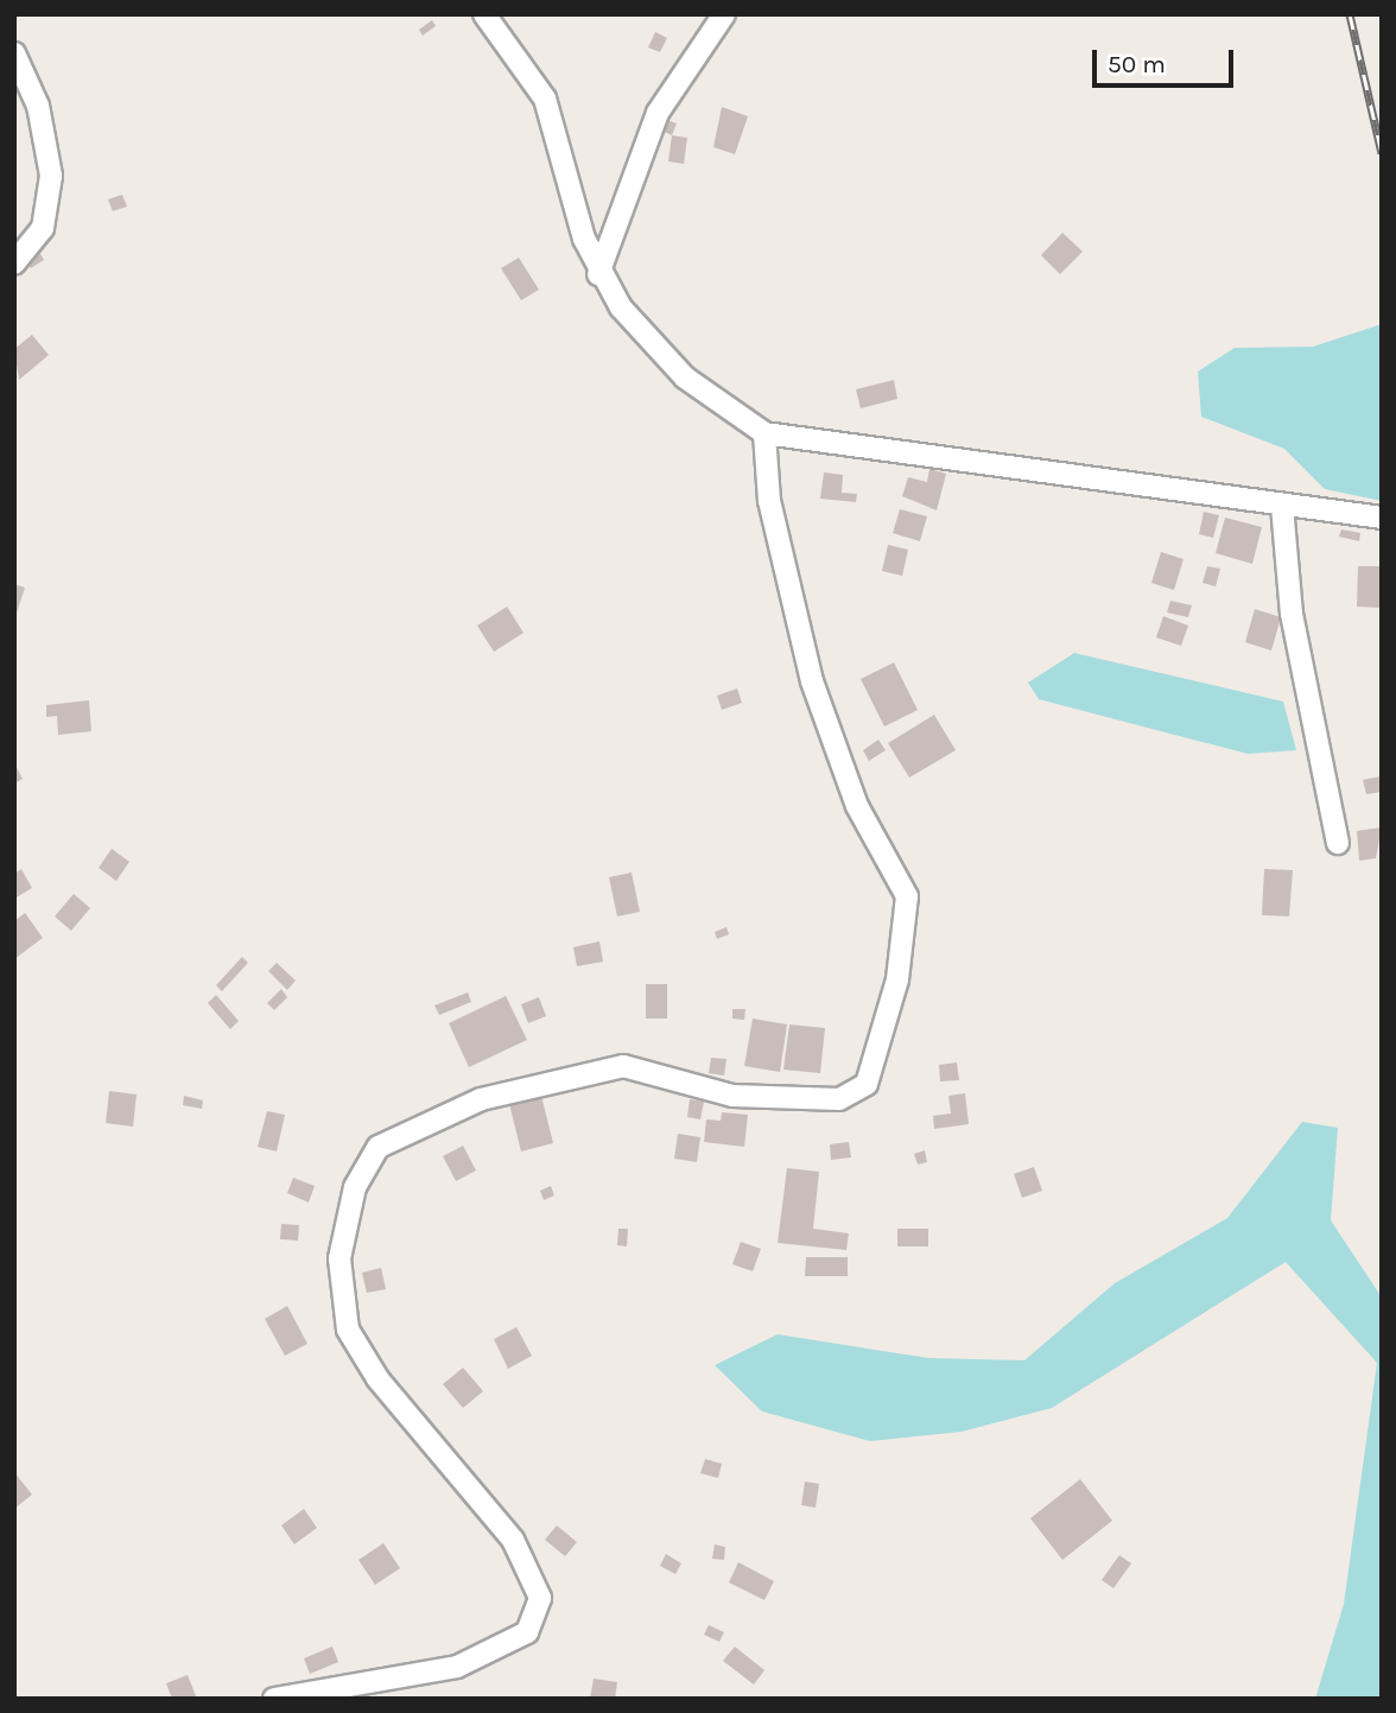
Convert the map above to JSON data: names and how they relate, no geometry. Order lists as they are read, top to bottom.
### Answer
{
  "scale_bar": "50 m"
}
